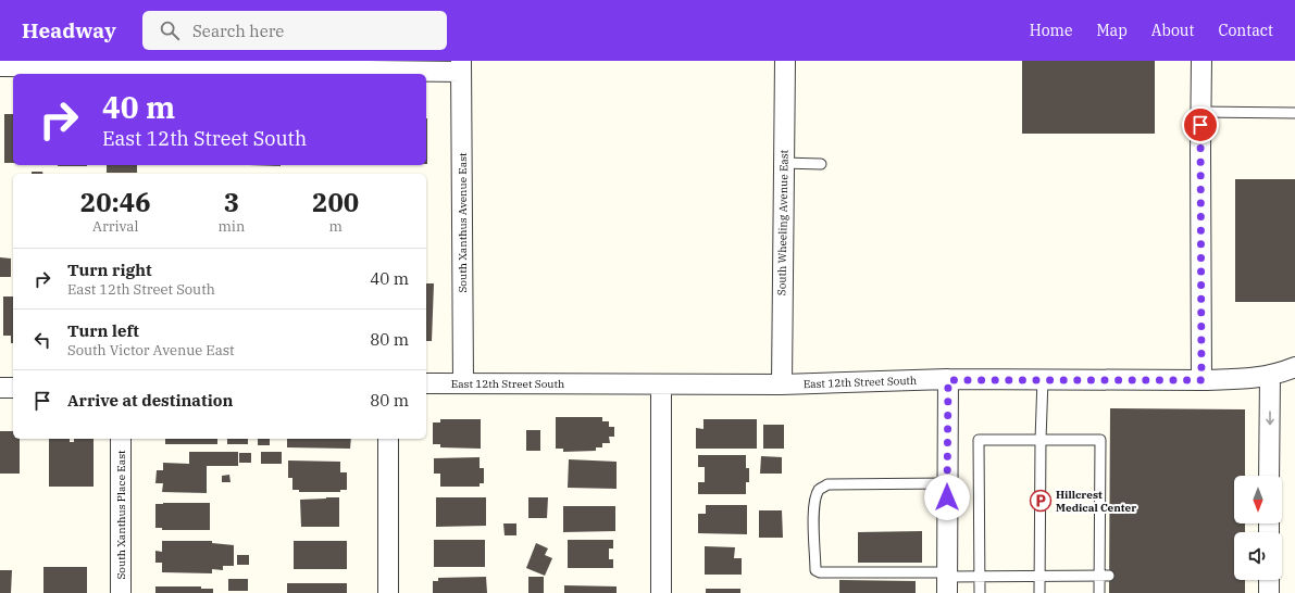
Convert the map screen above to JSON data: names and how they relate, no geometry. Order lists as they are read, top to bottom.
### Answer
{
  "streets": {
    "street": [
      "South Xanthus Avenue East",
      "South Wheeling Avenue East",
      "East 12th Street South",
      "South Xanthus Place East"
    ]
  },
  "crossings": [
    ["South Xanthus Avenue East", "East 12th Street South"],
    ["South Wheeling Avenue East", "East 12th Street South"]
  ],
  "places": {
    "parking": ["Hillcrest Medical Center"]
  },
  "north": "bottom",
  "page": {
    "header": "Headway",
    "search": "Search here",
    "nav": [
      "Home",
      "Map",
      "About",
      "Contact"
    ],
    "turn": ["40 m", "East 12th Street South"],
    "eta": [
      "20:46",
      "Arrival",
      "3",
      "min",
      "200",
      "m"
    ],
    "list": [
      {
        "name": "Turn right",
        "note": "East 12th Street South",
        "value": "40 m"
      },
      {
        "name": "Turn left",
        "note": "South Victor Avenue East",
        "value": "80 m"
      },
      {
        "name": "Arrive at destination",
        "value": "80 m"
      }
    ]
  }
}
